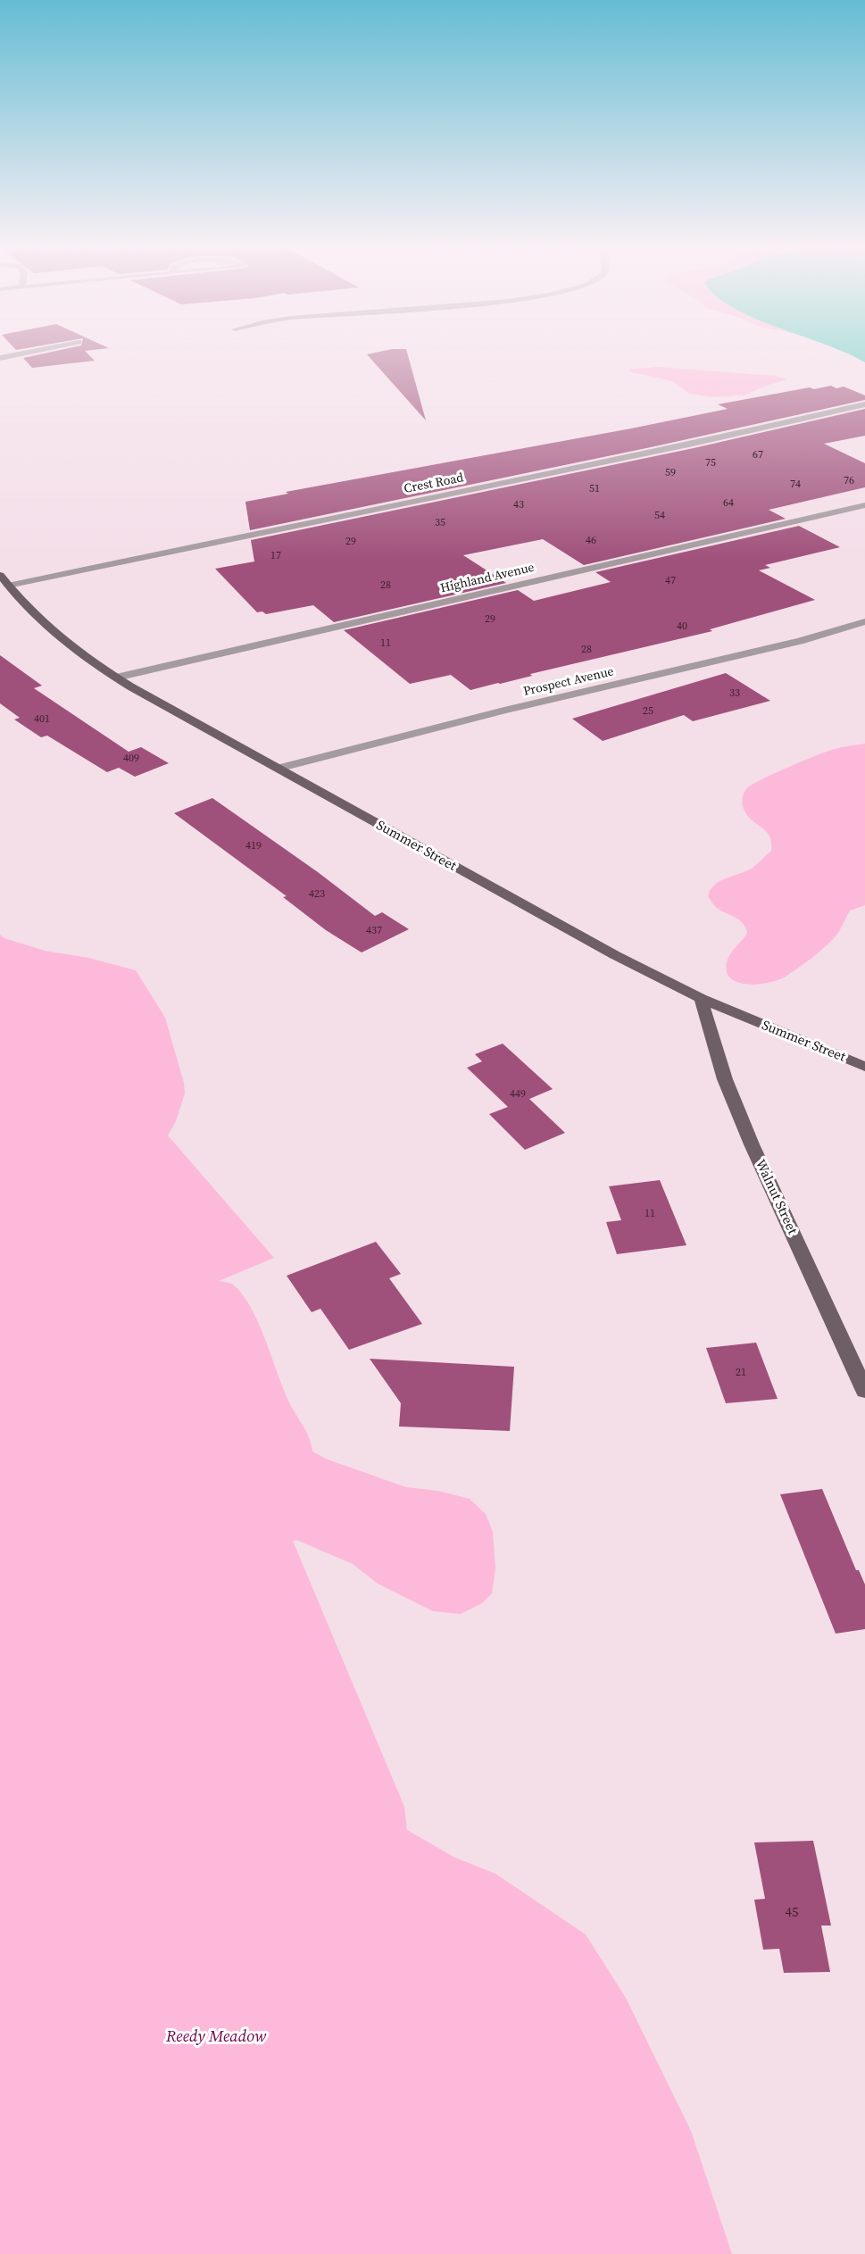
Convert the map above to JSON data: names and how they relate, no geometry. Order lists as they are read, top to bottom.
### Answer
{
  "streets": {
    "main road": ["Summer Street", "Walnut Street"],
    "street": ["Crest Road", "Highland Avenue", "Prospect Avenue"]
  },
  "crossings": [
    ["Crest Road", "Summer Street"],
    ["Highland Avenue", "Summer Street"],
    ["Prospect Avenue", "Summer Street"],
    ["Summer Street", "Walnut Street"]
  ],
  "parks": ["Reedy Meadow"],
  "house_numbers": [
    "67",
    "75",
    "59",
    "76",
    "74",
    "51",
    "64",
    "43",
    "54",
    "35",
    "46",
    "29",
    "17",
    "47",
    "28",
    "29",
    "40",
    "11",
    "28",
    "33",
    "25",
    "401",
    "409",
    "419",
    "423",
    "437",
    "449",
    "11",
    "21",
    "45"
  ]
}
